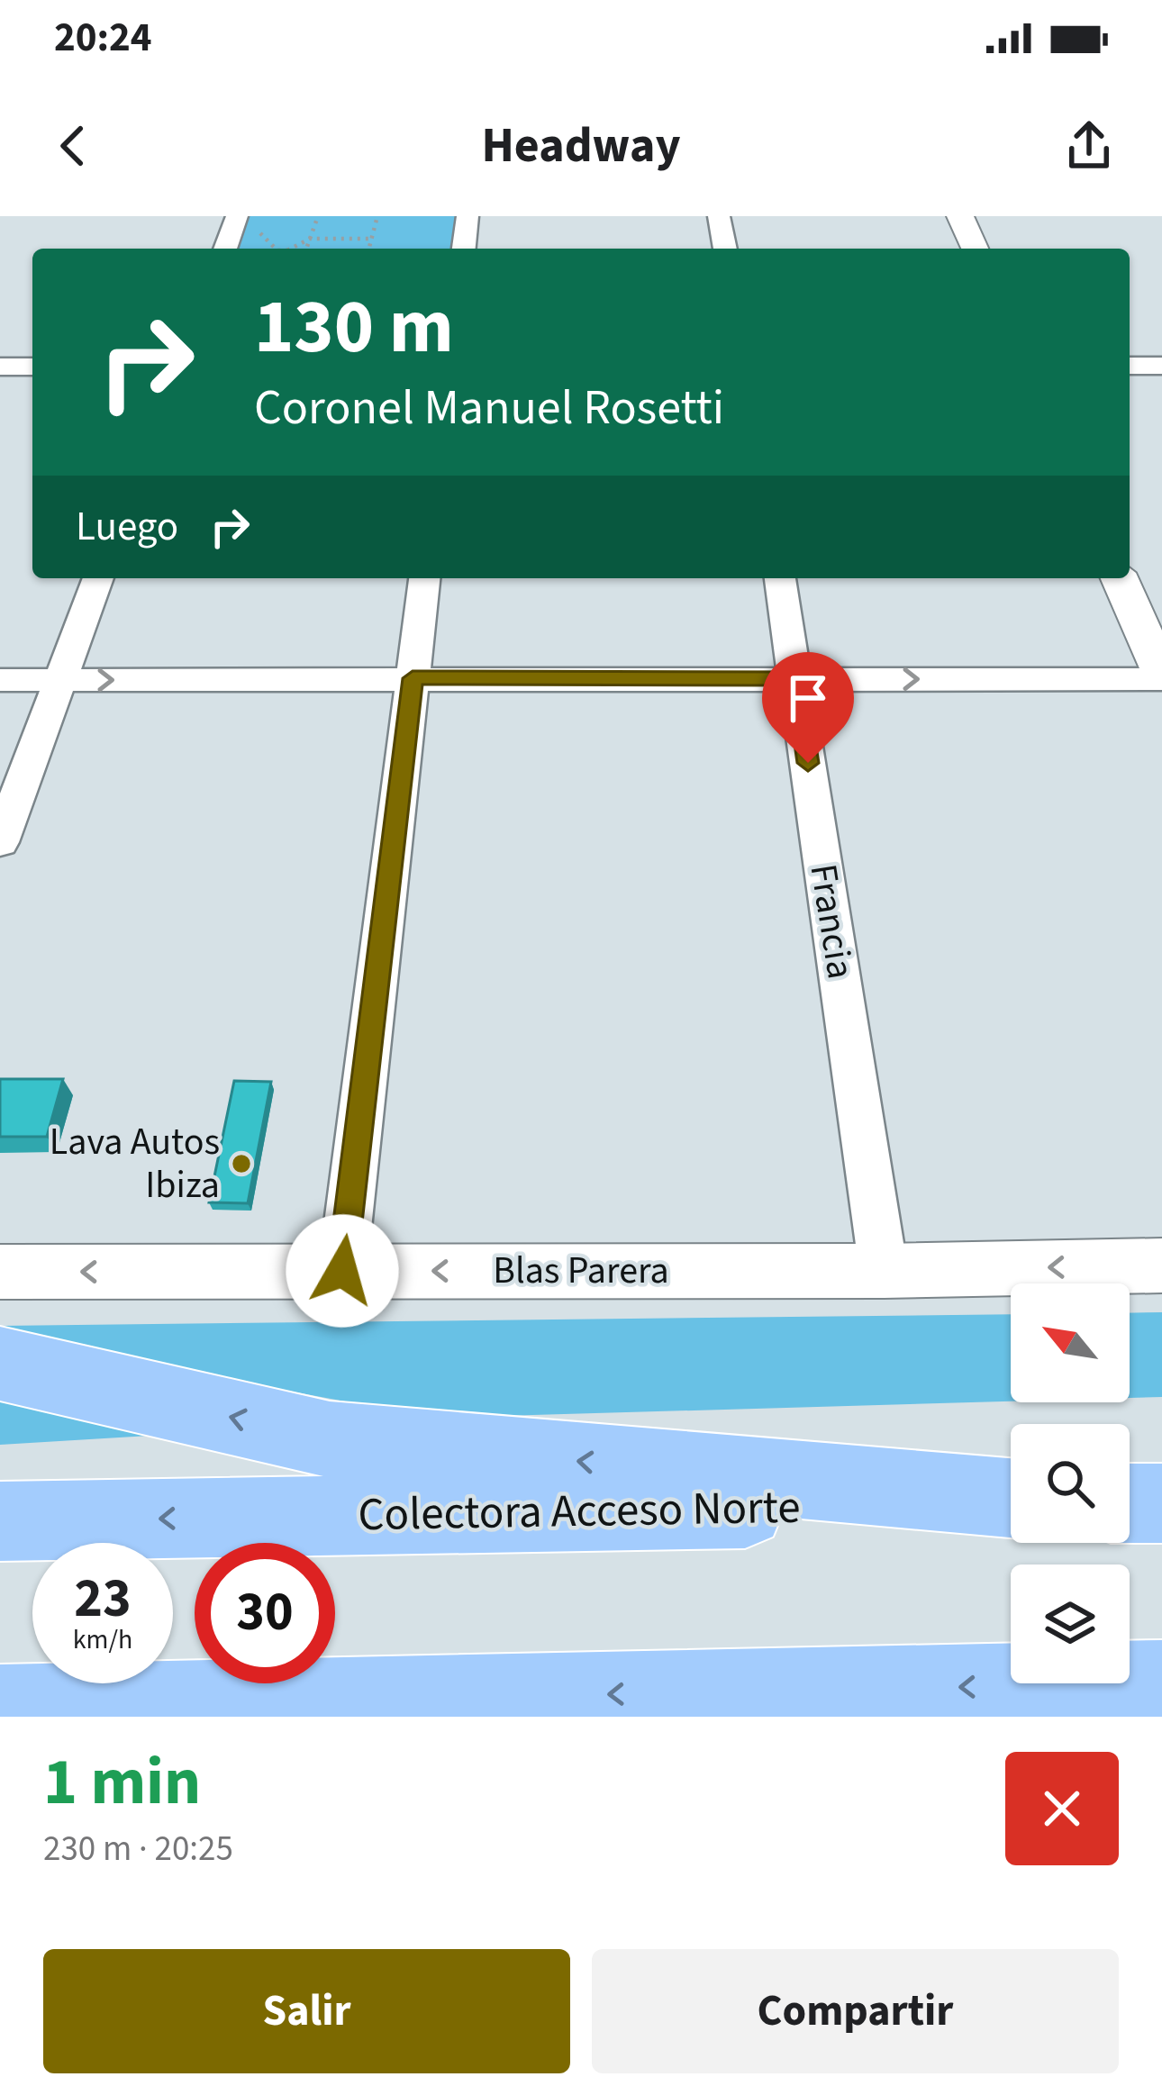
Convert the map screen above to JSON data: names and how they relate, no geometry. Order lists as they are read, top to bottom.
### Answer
{
  "streets": {
    "highway": ["Colectora Acceso Norte"],
    "street": ["Francia", "Blas Parera"]
  },
  "crossings": [
    ["Francia", "Blas Parera"]
  ],
  "one_way": ["Blas Parera"],
  "places": ["Lava Autos Ibiza"],
  "north": "top left",
  "page": {
    "status": "20:24",
    "header": "Headway",
    "turn": ["130 m", "Coronel Manuel Rosetti"],
    "then": "Luego",
    "speed": "23 km/h",
    "limit": "30",
    "heading": ["1 min", "230 m · 20:25"],
    "buttons": ["Salir", "Compartir"]
  }
}
